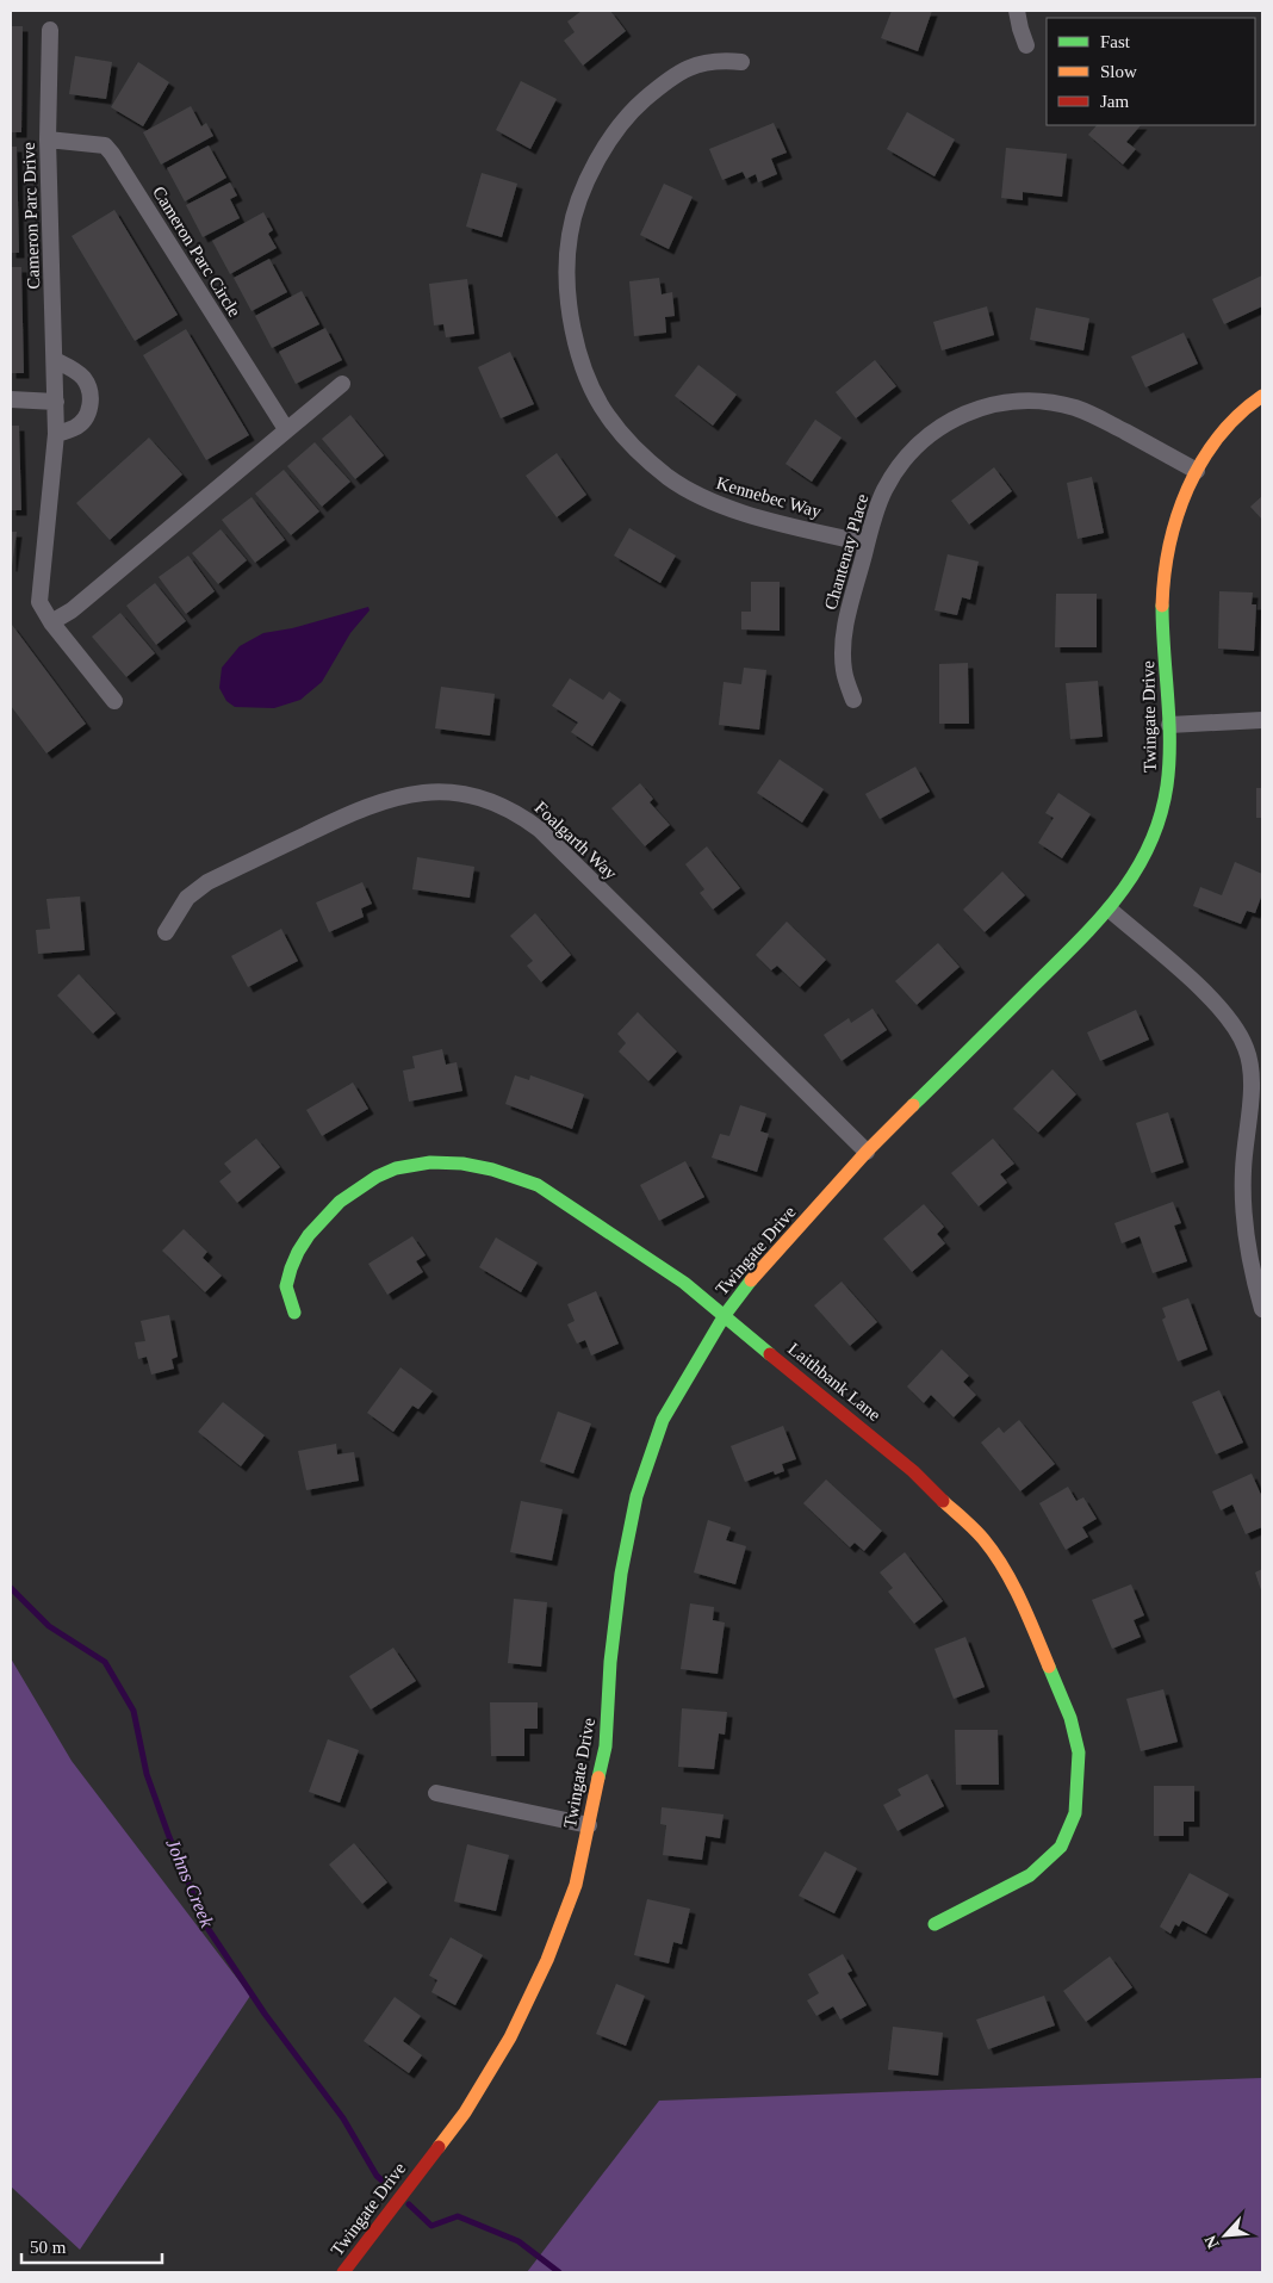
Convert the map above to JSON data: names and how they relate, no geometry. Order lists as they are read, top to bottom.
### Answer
{
  "streets": {
    "street": [
      "Cameron Parc Drive",
      "Cameron Parc Circle",
      "Kennebec Way",
      "Chantenay Place",
      "Twingate Drive",
      "Foalgarth Way",
      "Laithbank Lane"
    ]
  },
  "crossings": [
    ["Cameron Parc Drive", "Cameron Parc Circle"],
    ["Kennebec Way", "Chantenay Place"],
    ["Chantenay Place", "Twingate Drive"],
    ["Twingate Drive", "Foalgarth Way"],
    ["Twingate Drive", "Laithbank Lane"]
  ],
  "water": ["Johns Creek"],
  "legend": ["Fast", "Slow", "Jam"],
  "scale_bar": "50 m",
  "north": "bottom left"
}
